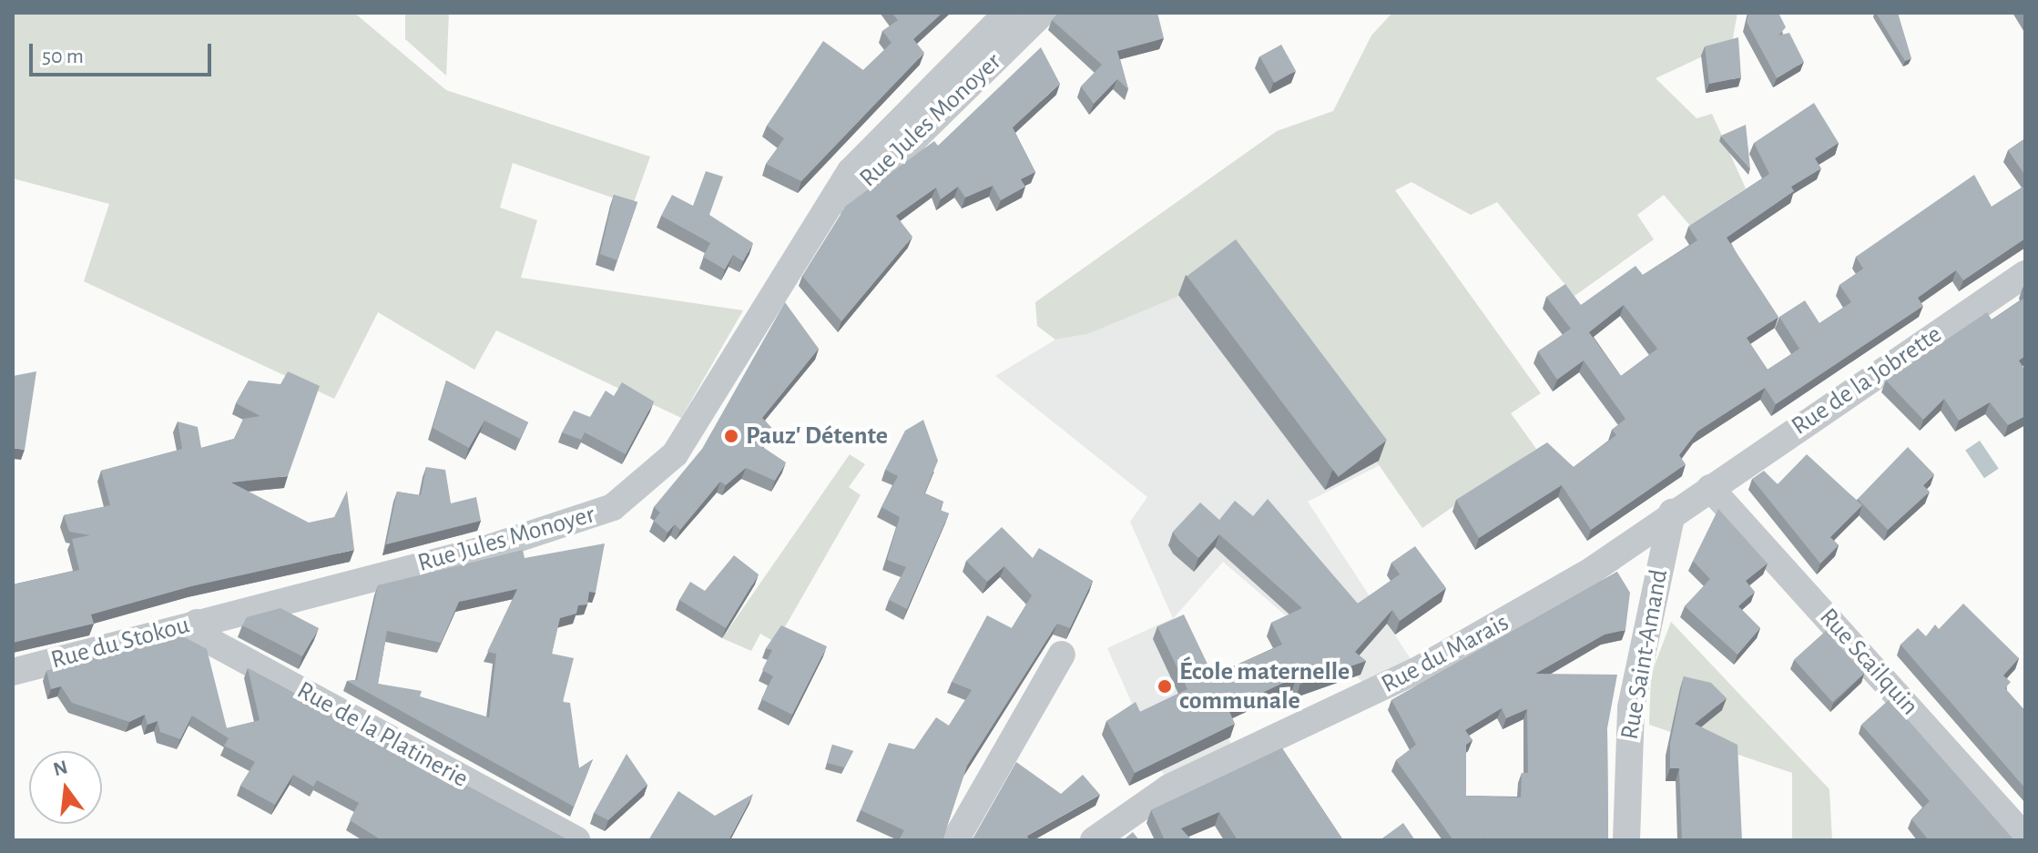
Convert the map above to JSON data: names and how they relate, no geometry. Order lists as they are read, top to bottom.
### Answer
{
  "streets": {
    "street": [
      "Rue Jules Monoyer",
      "Rue de la Jobrette",
      "Rue du Stokou",
      "Rue du Marais",
      "Rue Saint-Amand",
      "Rue Scailquin",
      "Rue de la Platinerie"
    ]
  },
  "crossings": [
    ["Rue Jules Monoyer", "Rue du Stokou"],
    ["Rue de la Jobrette", "Rue du Marais"],
    ["Rue de la Jobrette", "Rue Scailquin"],
    ["Rue du Stokou", "Rue de la Platinerie"],
    ["Rue du Marais", "Rue Saint-Amand"],
    ["Rue du Marais", "Rue Scailquin"]
  ],
  "places": ["Pauz' Détente", "École maternelle communale"],
  "scale_bar": "50 m",
  "north": "top"
}
